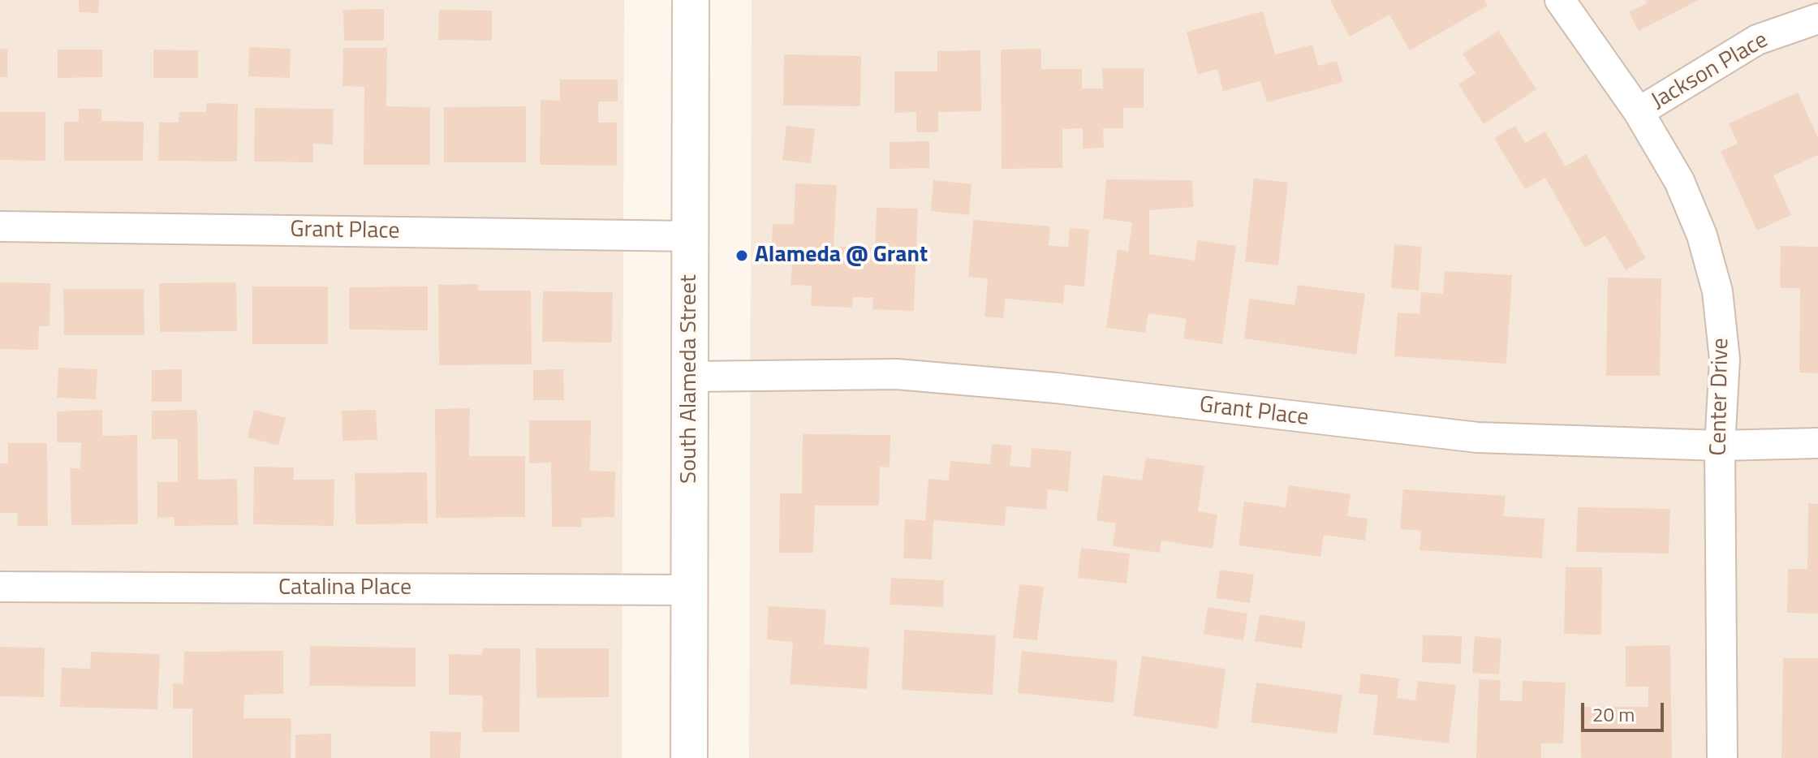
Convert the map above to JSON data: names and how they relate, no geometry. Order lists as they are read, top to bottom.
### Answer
{
  "streets": {
    "main road": ["South Alameda Street"],
    "street": [
      "Jackson Place",
      "Grant Place",
      "Center Drive",
      "Catalina Place"
    ]
  },
  "crossings": [
    ["Jackson Place", "Center Drive"],
    ["Grant Place", "South Alameda Street"],
    ["Grant Place", "Center Drive"],
    ["South Alameda Street", "Catalina Place"]
  ],
  "places": ["Alameda @ Grant"],
  "scale_bar": "20 m"
}
